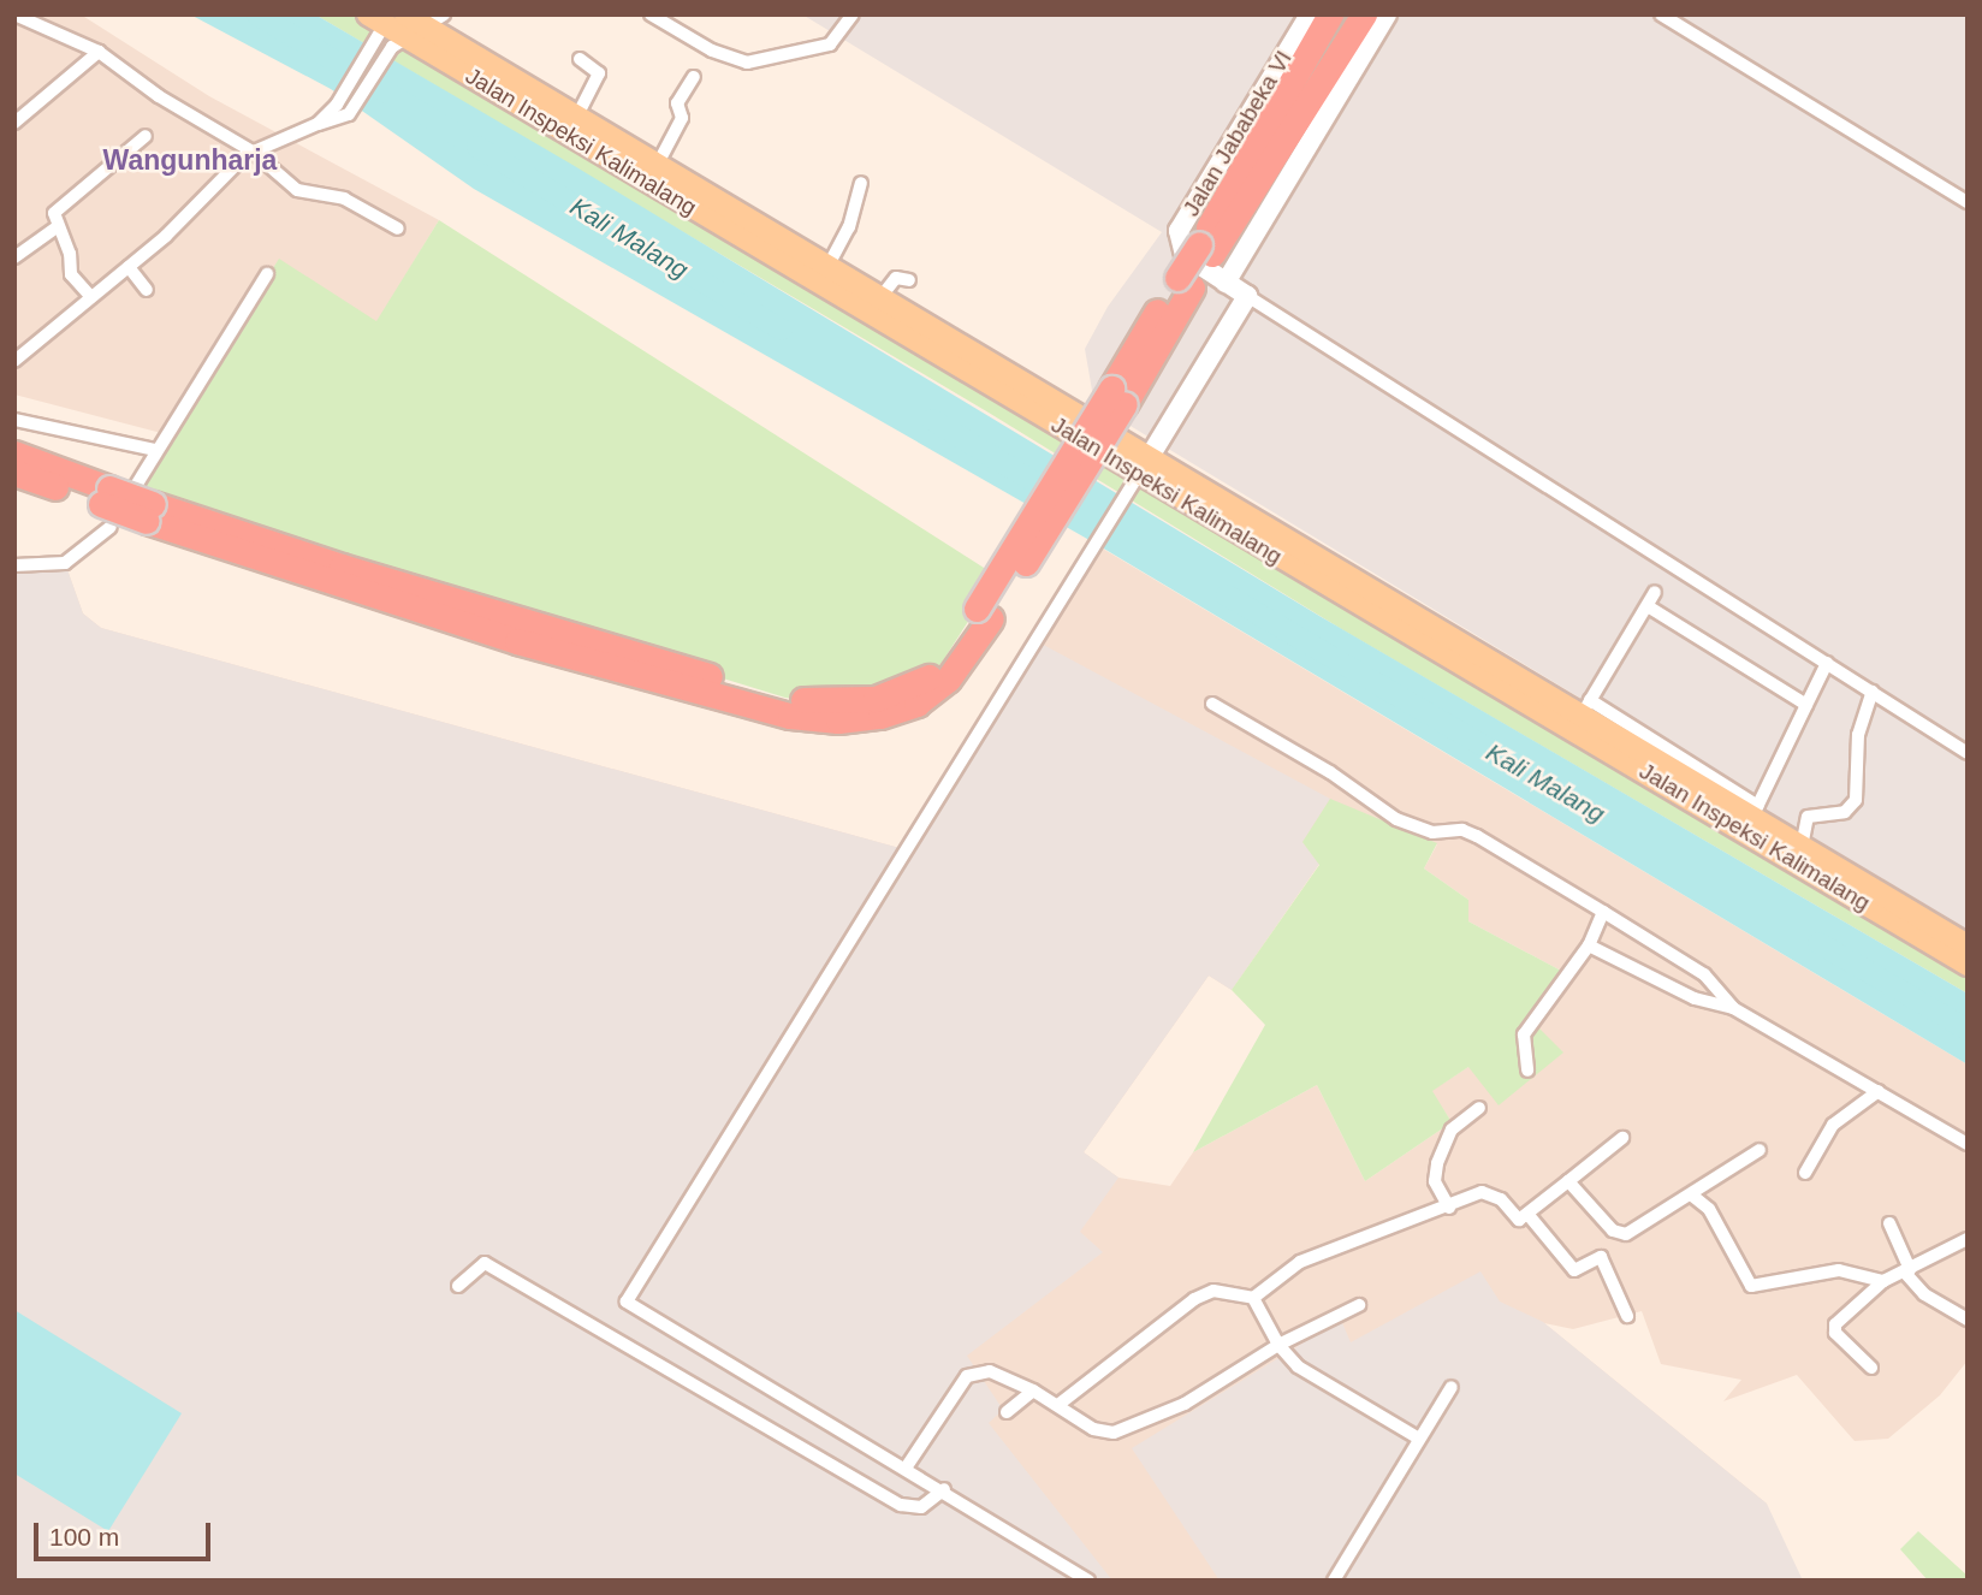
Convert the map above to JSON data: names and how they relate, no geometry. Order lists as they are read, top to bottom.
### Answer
{
  "streets": {
    "main road": ["Jalan Jababeka VI", "Jalan Inspeksi Kalimalang"]
  },
  "districts": ["Wangunharja"],
  "water": ["Kali Malang"],
  "scale_bar": "100 m"
}
